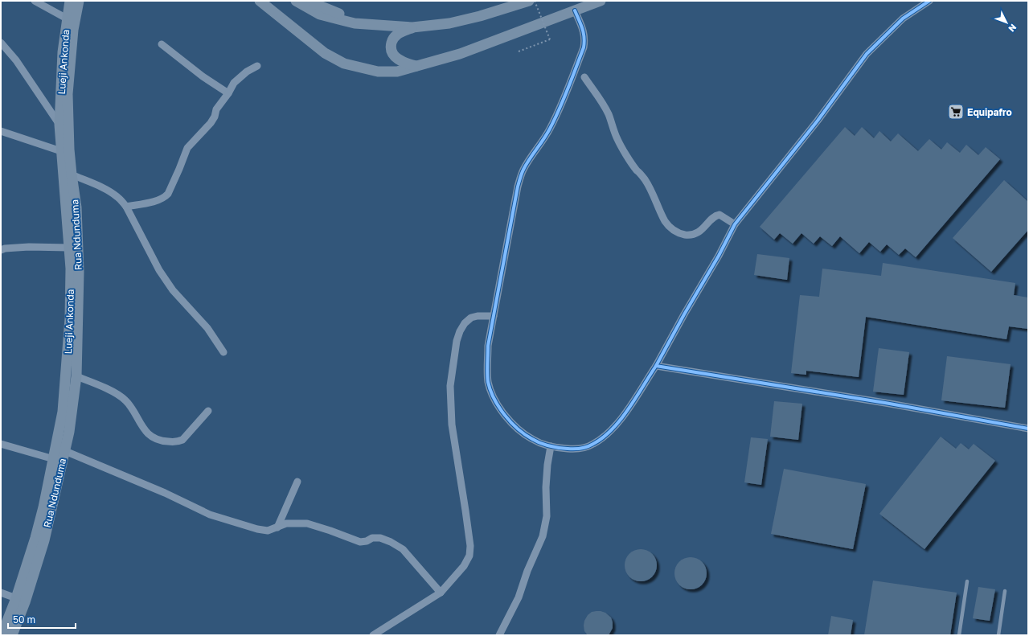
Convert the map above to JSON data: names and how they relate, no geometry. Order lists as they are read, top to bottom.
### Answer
{
  "streets": {
    "main road": ["Lueji Ankonda", "Rua Ndunduma"]
  },
  "places": {
    "supermarket": ["Equipafro"]
  },
  "scale_bar": "50 m",
  "north": "bottom right"
}
